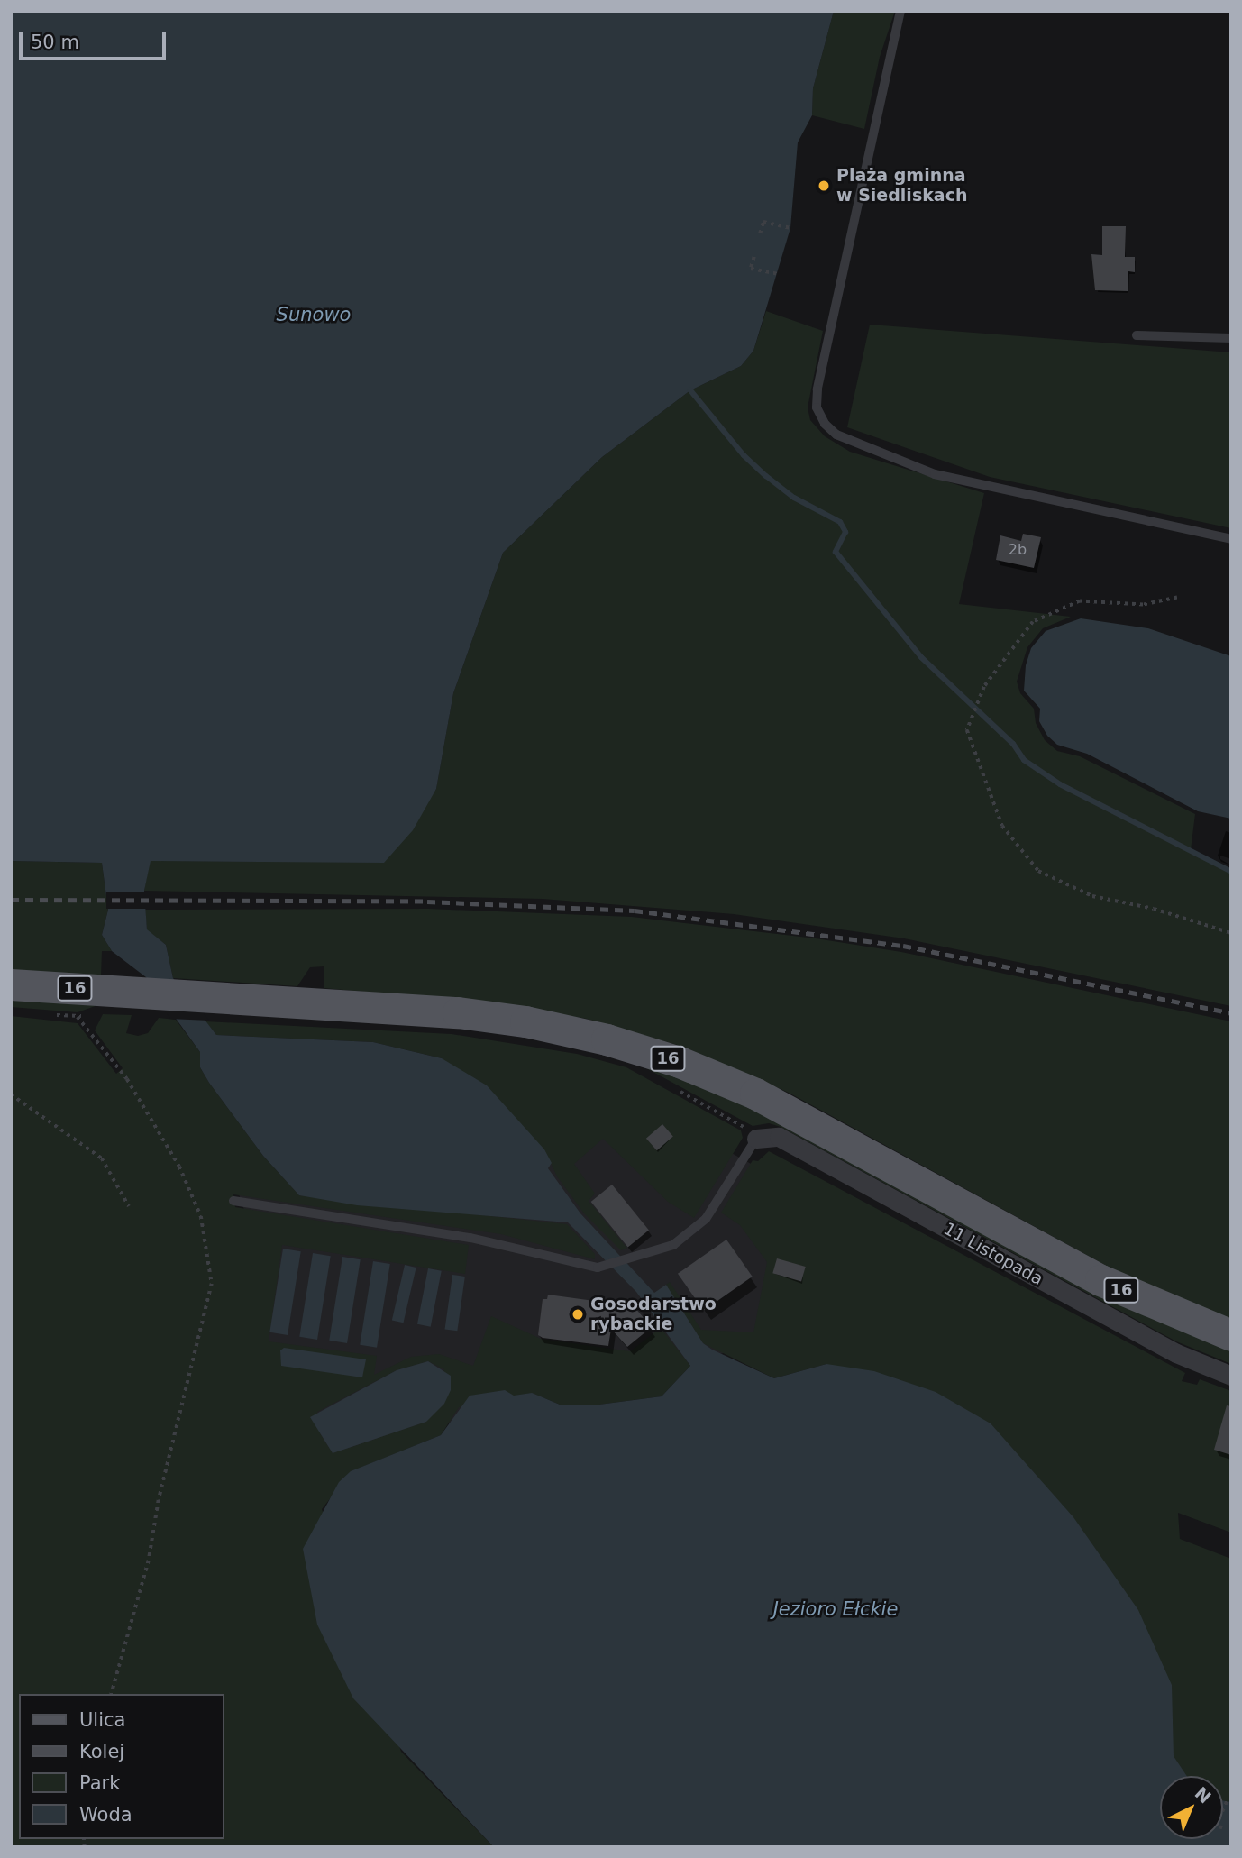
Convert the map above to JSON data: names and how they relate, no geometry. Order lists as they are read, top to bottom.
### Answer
{
  "streets": {
    "main road": ["16"],
    "street": ["11 Listopada"]
  },
  "water": ["Sunowo", "Jezioro Ełckie"],
  "places": ["Plaża gminna w Siedliskach", "Gosodarstwo rybackie"],
  "house_numbers": ["2b"],
  "legend": [
    "Ulica",
    "Kolej",
    "Park",
    "Woda"
  ],
  "scale_bar": "50 m",
  "north": "top right"
}
